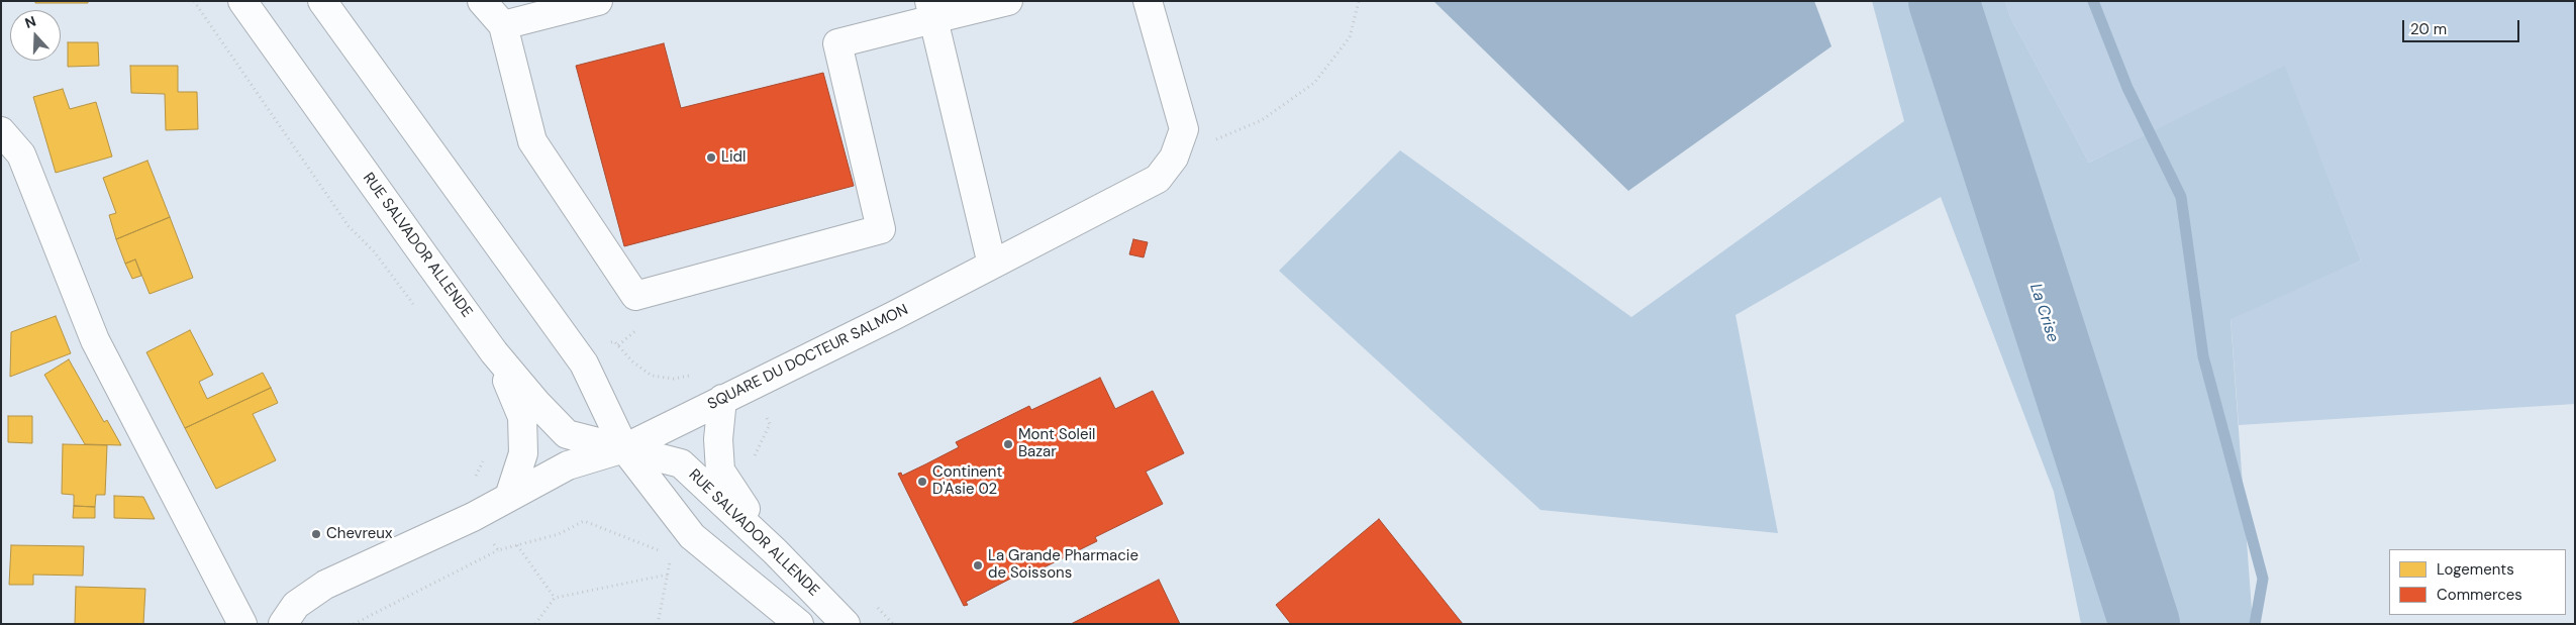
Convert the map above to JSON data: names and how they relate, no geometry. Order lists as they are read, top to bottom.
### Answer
{
  "streets": {
    "street": ["RUE SALVADOR ALLENDE", "SQUARE DU DOCTEUR SALMON"]
  },
  "crossings": [
    ["RUE SALVADOR ALLENDE", "SQUARE DU DOCTEUR SALMON"]
  ],
  "water": ["La Crise"],
  "places": [
    "Lidl",
    "Mont Soleil Bazar",
    "Continent D'Asie 02",
    "Chevreux",
    "La Grande Pharmacie de Soissons"
  ],
  "legend": ["Logements", "Commerces"],
  "scale_bar": "20 m",
  "north": "top"
}
